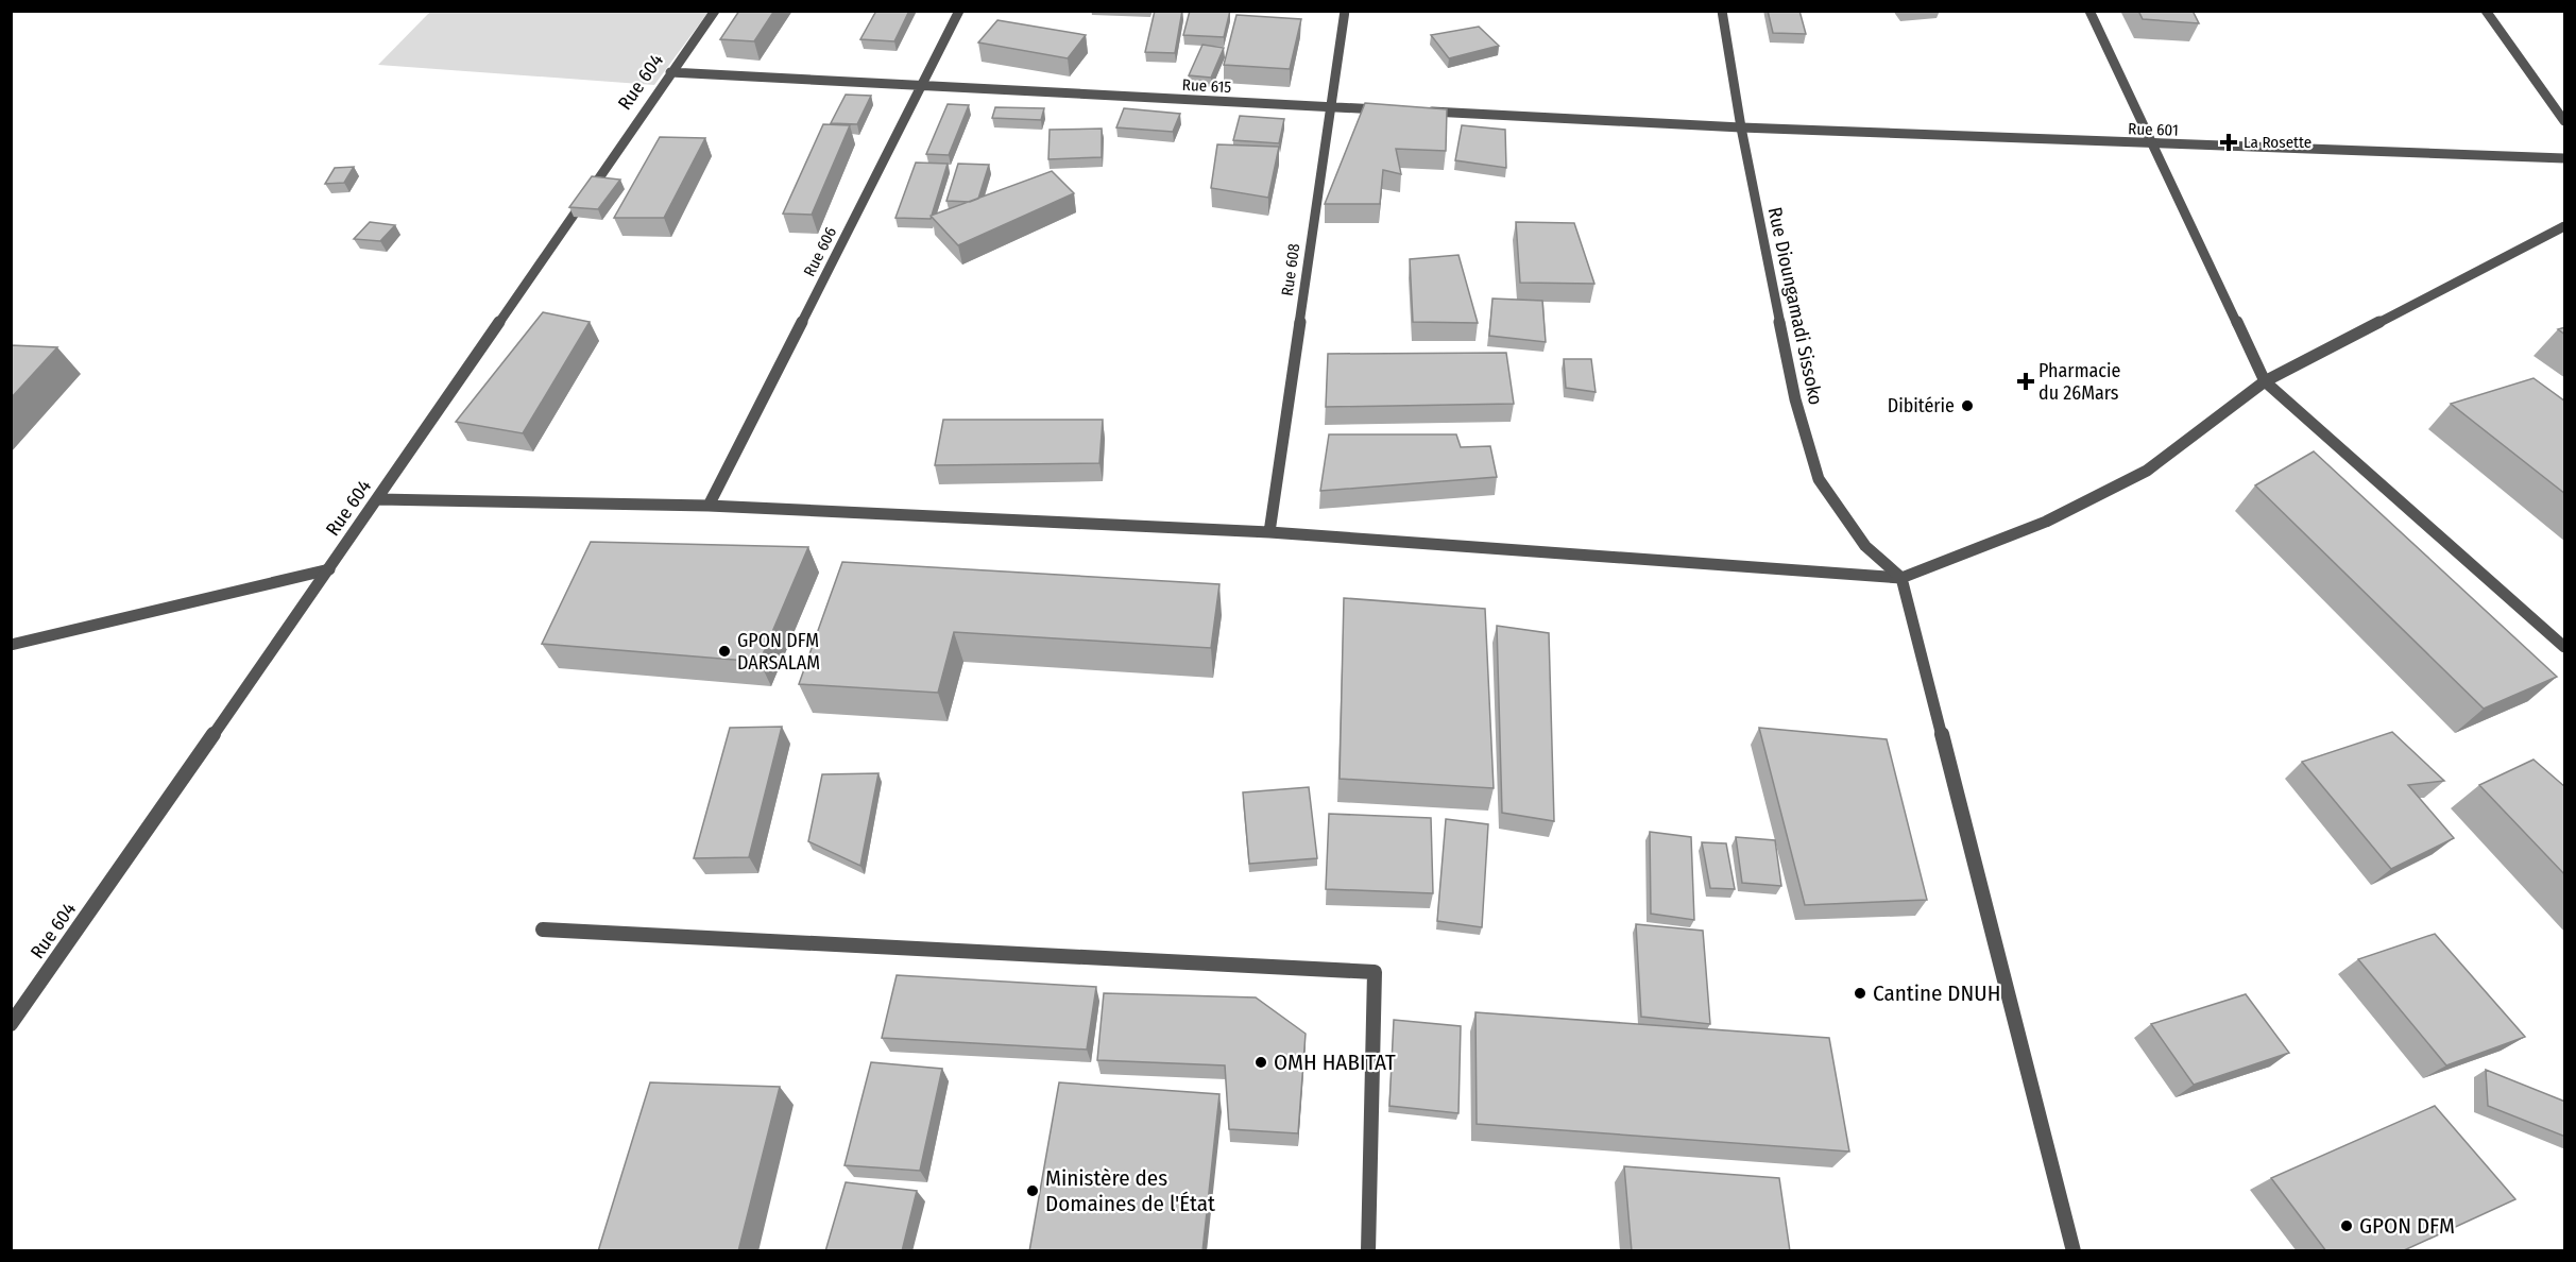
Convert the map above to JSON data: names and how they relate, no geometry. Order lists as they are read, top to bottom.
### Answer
{
  "streets": {
    "street": [
      "Rue 604",
      "Rue 615",
      "Rue 601",
      "Rue 606",
      "Rue 608",
      "Rue Dioungamadi Sissoko"
    ]
  },
  "crossings": [
    ["Rue 604", "Rue 615"],
    ["Rue 615", "Rue 606"],
    ["Rue 615", "Rue 608"],
    ["Rue 601", "Rue Dioungamadi Sissoko"]
  ],
  "places": {
    "health": ["La Rosette", "Pharmacie du 26Mars"],
    "other": [
      "Dibitérie",
      "GPON DFM DARSALAM",
      "Cantine DNUH",
      "OMH HABITAT",
      "Ministère des Domaines de l'État",
      "GPON DFM"
    ]
  }
}
